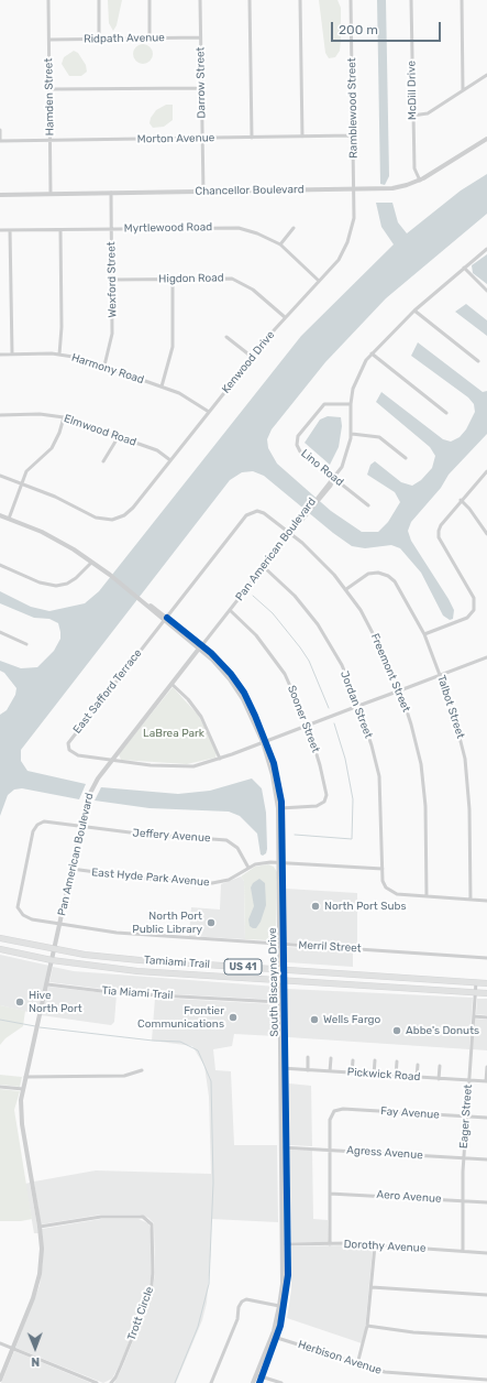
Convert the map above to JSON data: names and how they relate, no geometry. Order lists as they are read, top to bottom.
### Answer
{
  "streets": {
    "main road": ["Tamiami Trail", "US 41"],
    "street": [
      "Ridpath Avenue",
      "Darrow Street",
      "McDill Drive",
      "Hamden Street",
      "Ramblewood Street",
      "Morton Avenue",
      "Chancellor Boulevard",
      "Myrtlewood Road",
      "Higdon Road",
      "Wexford Street",
      "Kenwood Drive",
      "Harmony Road",
      "Elmwood Road",
      "Lino Road",
      "Pan American Boulevard",
      "Freemont Street",
      "East Safford Terrace",
      "Jordan Street",
      "Talbot Street",
      "Sooner Street",
      "Jeffery Avenue",
      "East Hyde Park Avenue",
      "Merril Street",
      "South Biscayne Drive",
      "Tia Miami Trail",
      "Pickwick Road",
      "Fay Avenue",
      "Eager Street",
      "Agress Avenue",
      "Aero Avenue",
      "Dorothy Avenue",
      "Trott Circle",
      "Herbison Avenue"
    ]
  },
  "crossings": [
    ["Ridpath Avenue", "Darrow Street"],
    ["Ridpath Avenue", "Hamden Street"],
    ["Darrow Street", "Morton Avenue"],
    ["Darrow Street", "Chancellor Boulevard"],
    ["McDill Drive", "Chancellor Boulevard"],
    ["Hamden Street", "Morton Avenue"],
    ["Hamden Street", "Chancellor Boulevard"],
    ["Ramblewood Street", "Morton Avenue"],
    ["Ramblewood Street", "Chancellor Boulevard"],
    ["Ramblewood Street", "Kenwood Drive"],
    ["Chancellor Boulevard", "Wexford Street"],
    ["Chancellor Boulevard", "Kenwood Drive"],
    ["Myrtlewood Road", "Wexford Street"],
    ["Myrtlewood Road", "Kenwood Drive"],
    ["Higdon Road", "Wexford Street"],
    ["Higdon Road", "Kenwood Drive"],
    ["Wexford Street", "Harmony Road"],
    ["Kenwood Drive", "Harmony Road"],
    ["Kenwood Drive", "Elmwood Road"],
    ["Lino Road", "Pan American Boulevard"],
    ["Pan American Boulevard", "Freemont Street"],
    ["Pan American Boulevard", "East Safford Terrace"],
    ["Pan American Boulevard", "Jordan Street"],
    ["Pan American Boulevard", "Sooner Street"],
    ["Pan American Boulevard", "Jeffery Avenue"],
    ["Pan American Boulevard", "East Hyde Park Avenue"],
    ["Pan American Boulevard", "Merril Street"],
    ["Pan American Boulevard", "Tamiami Trail"],
    ["Pan American Boulevard", "South Biscayne Drive"],
    ["Pan American Boulevard", "Tia Miami Trail"],
    ["Pan American Boulevard", "Trott Circle"],
    ["Freemont Street", "East Safford Terrace"],
    ["Freemont Street", "Jordan Street"],
    ["Freemont Street", "Talbot Street"],
    ["Freemont Street", "South Biscayne Drive"],
    ["East Safford Terrace", "South Biscayne Drive"],
    ["Jordan Street", "East Hyde Park Avenue"],
    ["Sooner Street", "South Biscayne Drive"],
    ["Jeffery Avenue", "East Hyde Park Avenue"],
    ["Jeffery Avenue", "Merril Street"],
    ["East Hyde Park Avenue", "South Biscayne Drive"],
    ["Merril Street", "South Biscayne Drive"],
    ["Tamiami Trail", "South Biscayne Drive"],
    ["Tamiami Trail", "Eager Street"],
    ["South Biscayne Drive", "Tia Miami Trail"],
    ["South Biscayne Drive", "Pickwick Road"],
    ["South Biscayne Drive", "Agress Avenue"],
    ["South Biscayne Drive", "Dorothy Avenue"],
    ["South Biscayne Drive", "Herbison Avenue"],
    ["Pickwick Road", "Eager Street"],
    ["Fay Avenue", "Eager Street"],
    ["Fay Avenue", "Agress Avenue"],
    ["Eager Street", "Agress Avenue"],
    ["Eager Street", "Aero Avenue"],
    ["Eager Street", "Dorothy Avenue"]
  ],
  "parks": ["LaBrea Park"],
  "places": [
    "North Port Subs",
    "North Port Public Library",
    "Hive North Port",
    "Frontier Communications",
    "Wells Fargo",
    "Abbe's Donuts"
  ],
  "scale_bar": "200 m",
  "north": "bottom"
}
